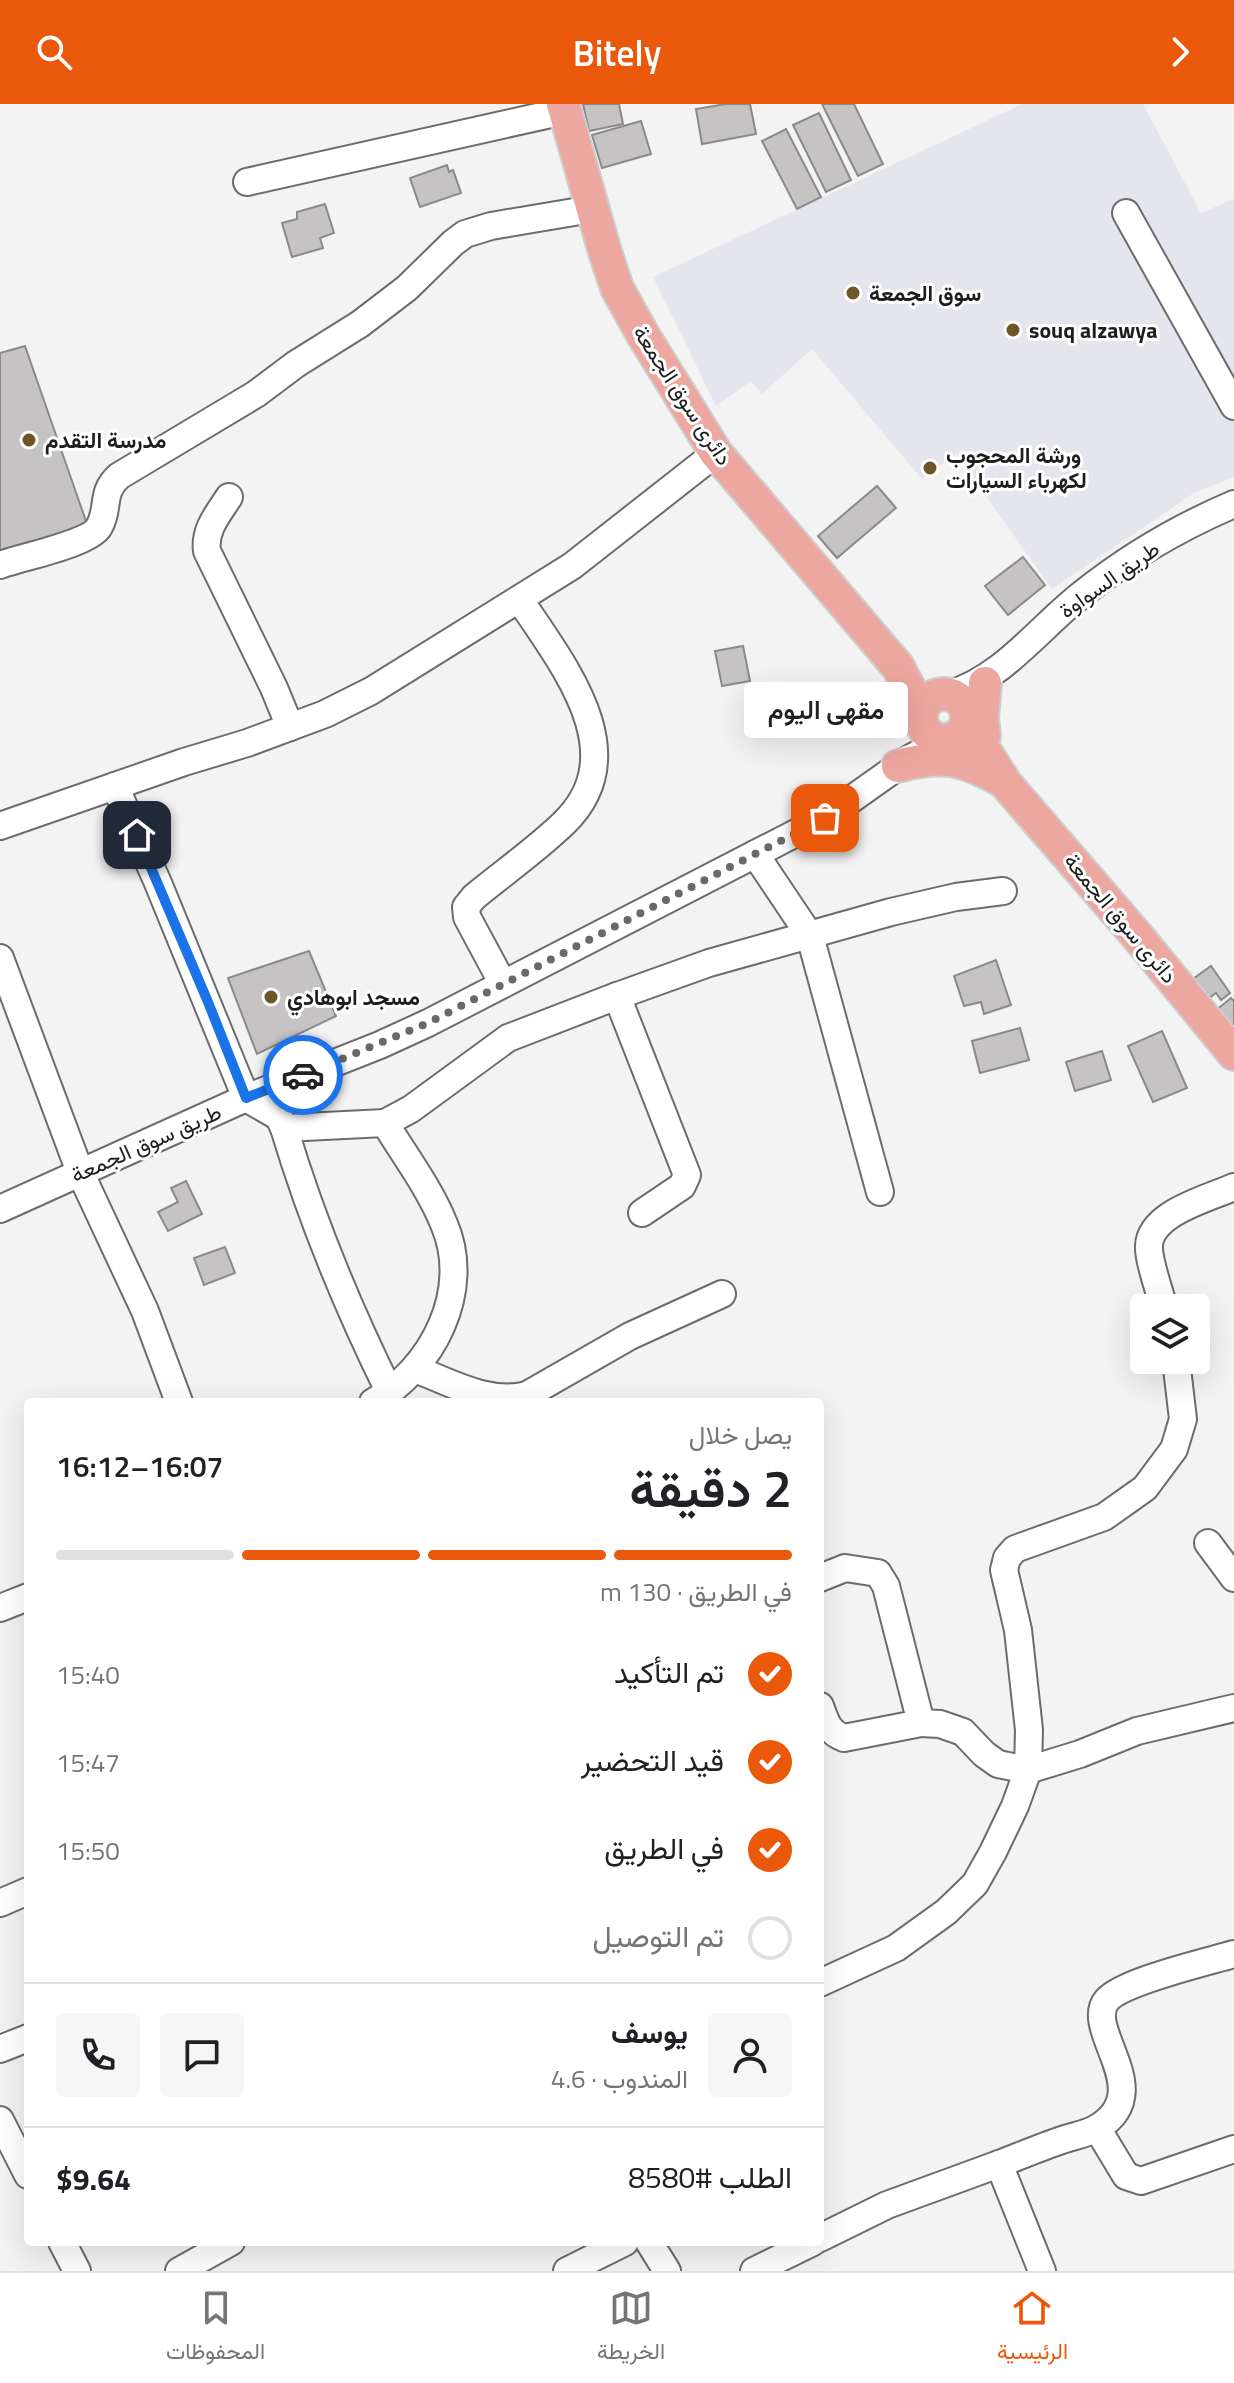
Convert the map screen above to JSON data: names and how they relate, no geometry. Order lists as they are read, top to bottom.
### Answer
{
  "streets": {
    "main road": ["دائرى سوق الجمعة"],
    "street": ["طريق السواوة", "طريق سوق الجمعة"]
  },
  "places": [
    "سوق الجمعة",
    "souq alzawya",
    "مدرسة التقدم",
    "ورشة المحجوب لكهرباء السيارات",
    "مقهى اليوم",
    "مسجد ابوهادي"
  ],
  "page": {
    "header": "Bitely",
    "bubble": "مقهى اليوم",
    "heading": ["2 دقيقة", "يصل خلال", "16:07–16:12"],
    "panel": [
      "يوسف",
      "المندوب · 4.6",
      "الطلب #8580",
      "$9.64"
    ],
    "bar": "في الطريق · 130 m",
    "list": [
      ["تم التأكيد", "15:40"],
      ["قيد التحضير", "15:47"],
      ["في الطريق", "15:50"],
      "تم التوصيل"
    ],
    "tabs": ["الرئيسية", "الخريطة", "المحفوظات"]
  }
}
